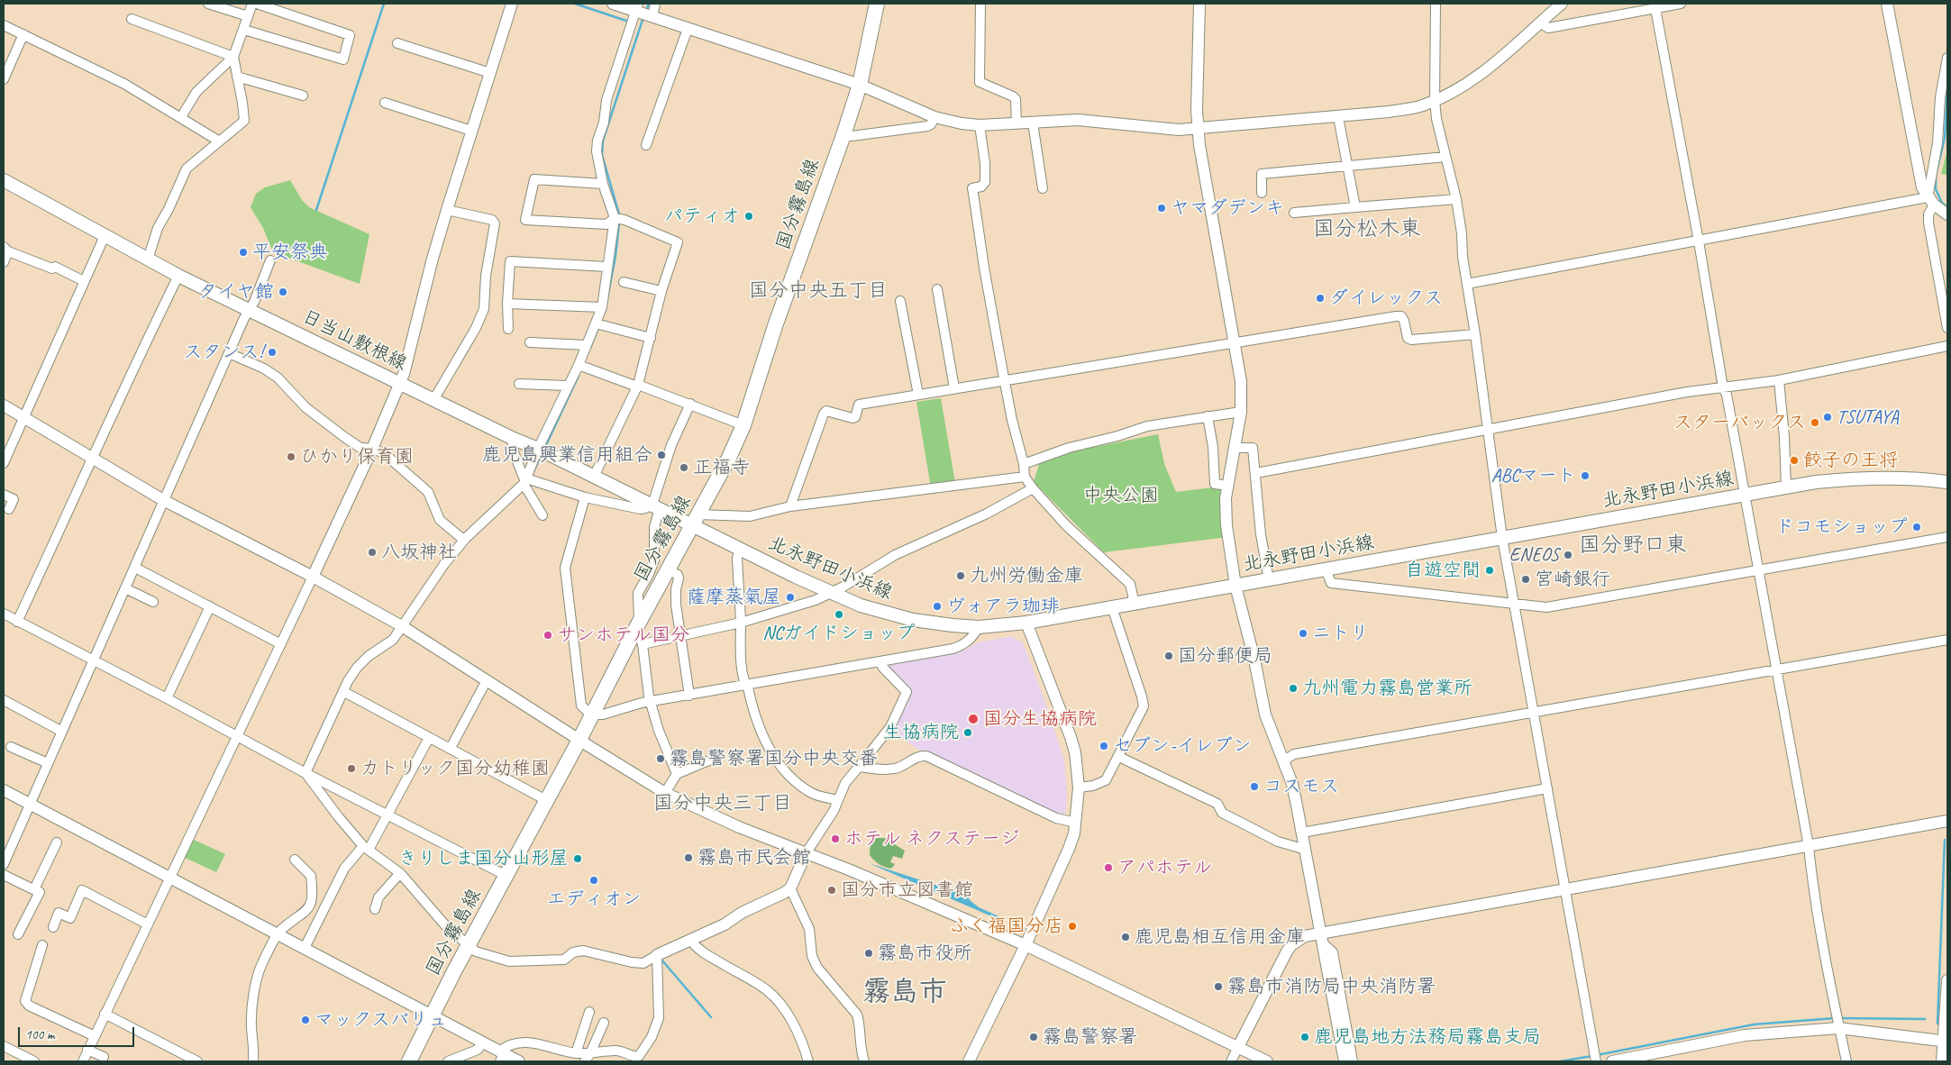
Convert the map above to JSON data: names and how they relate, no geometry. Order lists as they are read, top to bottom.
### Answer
{
  "streets": {
    "main road": ["国分霧島線", "日当山敷根線", "北永野田小浜線"]
  },
  "crossings": [
    ["国分霧島線", "日当山敷根線"],
    ["国分霧島線", "北永野田小浜線"],
    ["日当山敷根線", "北永野田小浜線"]
  ],
  "districts": [
    "国分松木東",
    "国分中央五丁目",
    "国分野口東",
    "国分中央三丁目",
    "霧島市"
  ],
  "parks": ["中央公園"],
  "places": [
    "ヤマダデンキ",
    "パティオ",
    "平安祭典",
    "タイヤ館",
    "ダイレックス",
    "スタンス!",
    "TSUTAYA",
    "スターバックス",
    "鹿児島興業信用組合",
    "ひかり保育園",
    "餃子の王将",
    "正福寺",
    "ABCマート",
    "ドコモショップ",
    "八坂神社",
    "ENEOS",
    "自遊空間",
    "九州労働金庫",
    "宮崎銀行",
    "薩摩蒸氣屋",
    "ヴォアラ珈琲",
    "NCガイドショップ",
    "ニトリ",
    "サンホテル国分",
    "国分郵便局",
    "九州電力霧島営業所",
    "国分生協病院",
    "生協病院",
    "セブン-イレブン",
    "霧島警察署国分中央交番",
    "カトリック国分幼稚園",
    "コスモス",
    "ホテル ネクステージ",
    "霧島市民会館",
    "きりしま国分山形屋",
    "アパホテル",
    "エディオン",
    "国分市立図書館",
    "ふく福国分店",
    "鹿児島相互信用金庫",
    "霧島市役所",
    "霧島市消防局中央消防署",
    "マックスバリュ",
    "霧島警察署",
    "鹿児島地方法務局霧島支局"
  ],
  "scale_bar": "100 m"
}
